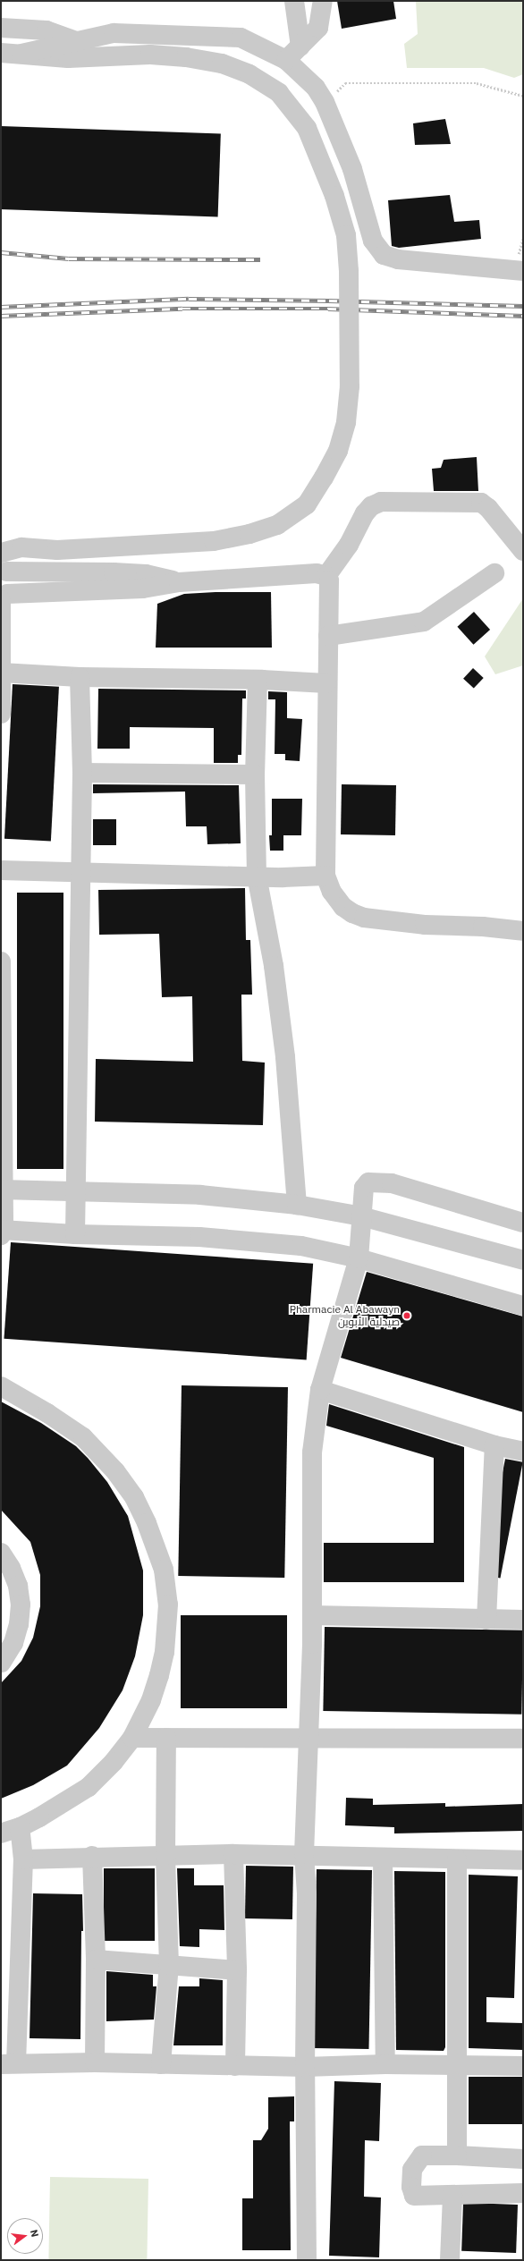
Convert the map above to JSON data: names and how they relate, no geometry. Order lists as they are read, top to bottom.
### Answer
{
  "places": ["Pharmacie Al Abawayn صيدلية الأبوين"],
  "north": "right"
}
